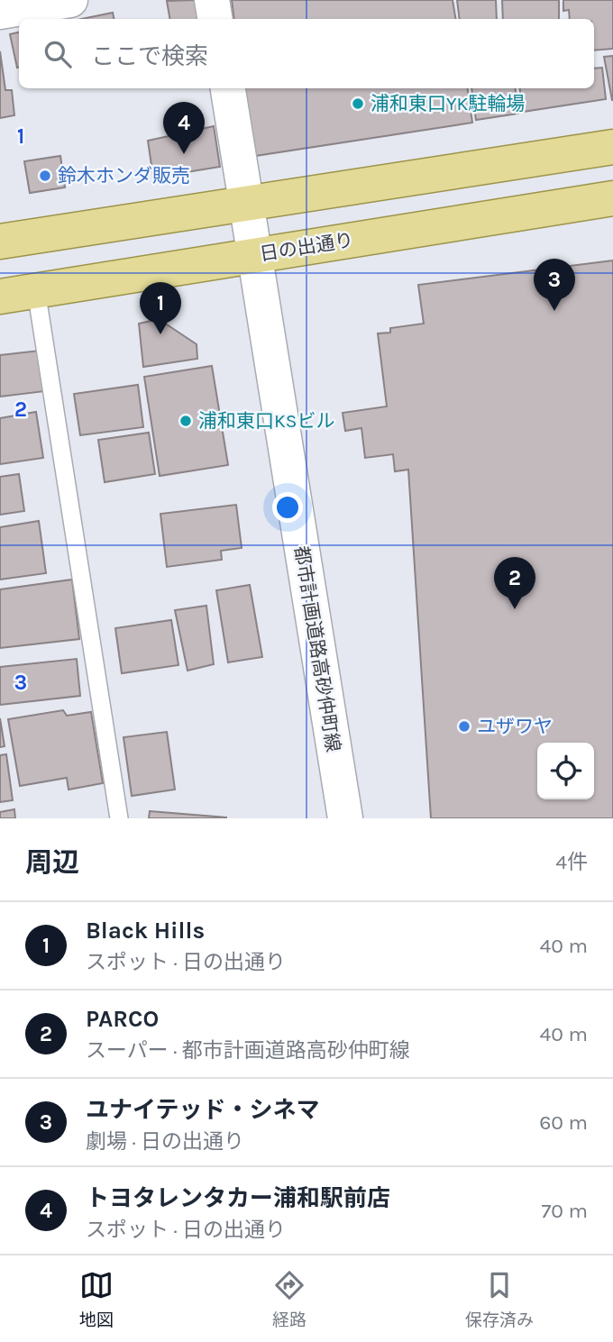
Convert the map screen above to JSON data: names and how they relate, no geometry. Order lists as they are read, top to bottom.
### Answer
{
  "streets": {
    "main road": ["日の出通り"],
    "street": ["都市計画道路高砂仲町線"]
  },
  "crossings": [
    ["日の出通り", "都市計画道路高砂仲町線"]
  ],
  "places": [
    "浦和東口YK駐輪場",
    "鈴木ホンダ販売",
    "浦和東口KSビル",
    "ユザワヤ"
  ],
  "page": {
    "search": "ここで検索",
    "pins": [
      "4",
      "3",
      "1",
      "2"
    ],
    "heading": ["周辺", "4件"],
    "list": [
      {
        "mark": "1",
        "name": "Black Hills",
        "note": "スポット · 日の出通り",
        "value": "40 m"
      },
      {
        "mark": "2",
        "name": "PARCO",
        "note": "スーパー · 都市計画道路高砂仲町線",
        "value": "40 m"
      },
      {
        "mark": "3",
        "name": "ユナイテッド・シネマ",
        "note": "劇場 · 日の出通り",
        "value": "60 m"
      },
      {
        "mark": "4",
        "name": "トヨタレンタカー浦和駅前店",
        "note": "スポット · 日の出通り",
        "value": "70 m"
      }
    ],
    "nav": ["地図", "経路", "保存済み"]
  },
  "grid": {
    "rows": ["1", "2", "3"]
  }
}
